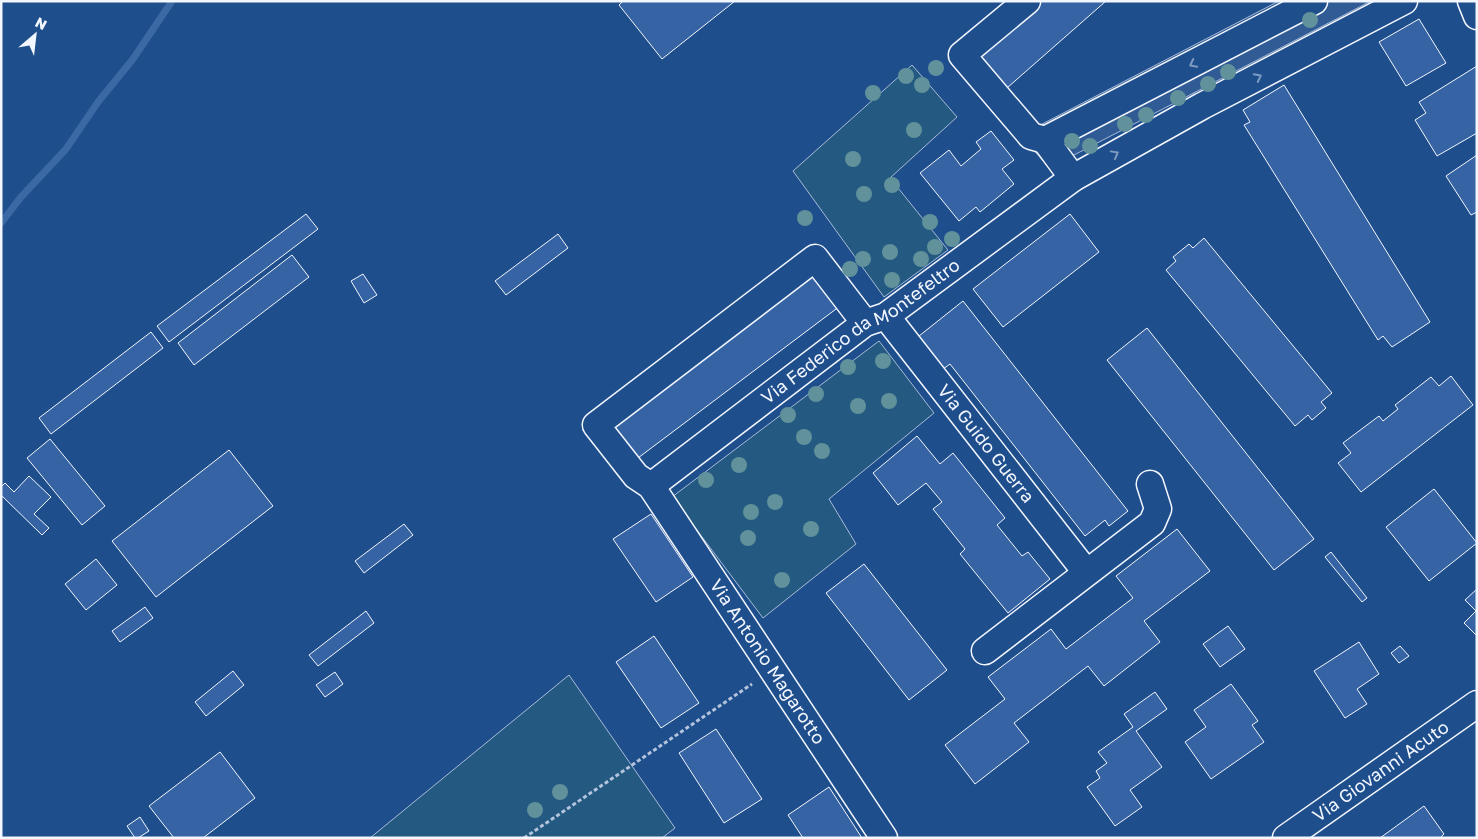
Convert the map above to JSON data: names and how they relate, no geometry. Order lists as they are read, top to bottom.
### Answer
{
  "streets": {
    "street": [
      "Via Federico da Montefeltro",
      "Via Guido Guerra",
      "Via Antonio Magarotto",
      "Via Giovanni Acuto"
    ]
  },
  "crossings": [
    ["Via Federico da Montefeltro", "Via Guido Guerra"],
    ["Via Federico da Montefeltro", "Via Antonio Magarotto"],
    ["Via Guido Guerra", "Via Antonio Magarotto"]
  ],
  "north": "top right"
}
